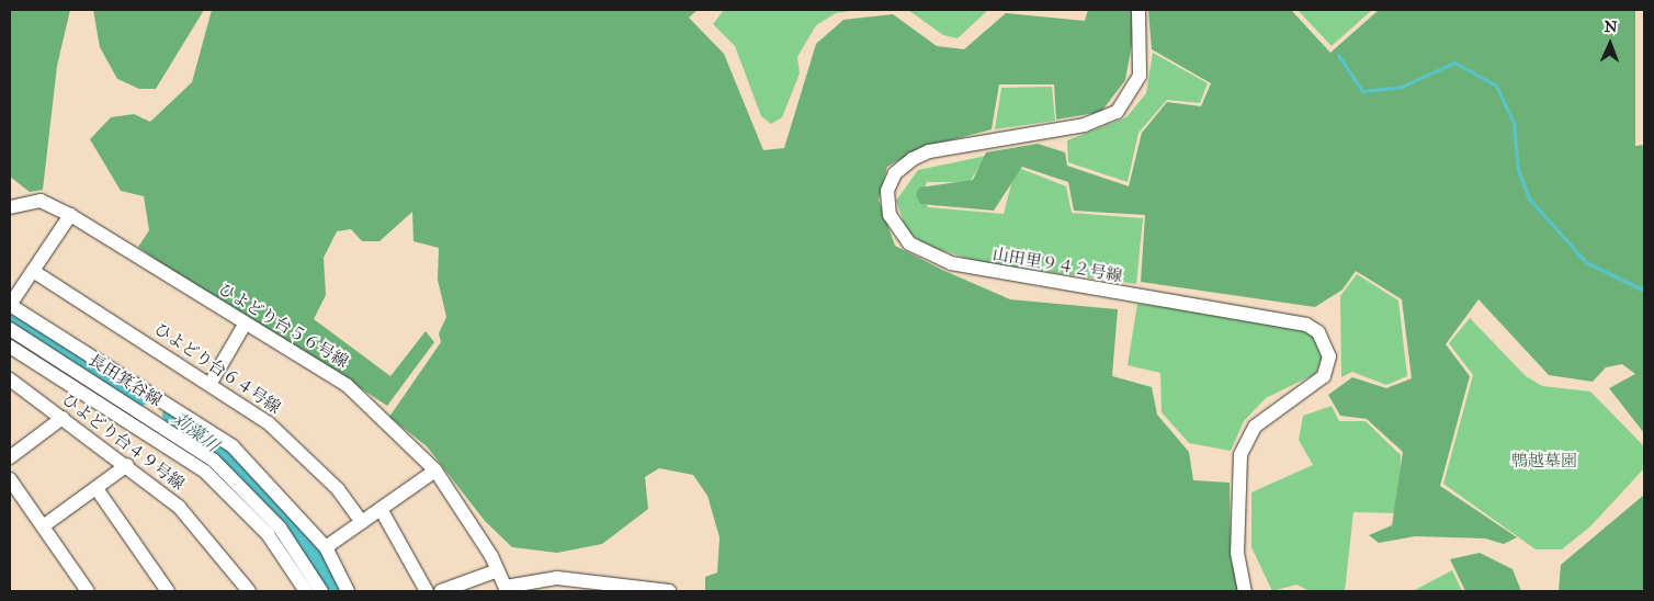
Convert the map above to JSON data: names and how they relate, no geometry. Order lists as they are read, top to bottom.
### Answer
{
  "streets": {
    "street": [
      "山田里９４２号線",
      "ひよどり台５６号線",
      "ひよどり台６４号線",
      "長田箕谷線",
      "ひよどり台４９号線"
    ]
  },
  "water": ["苅藻川"],
  "parks": ["鵯越墓園"],
  "north": "top"
}
